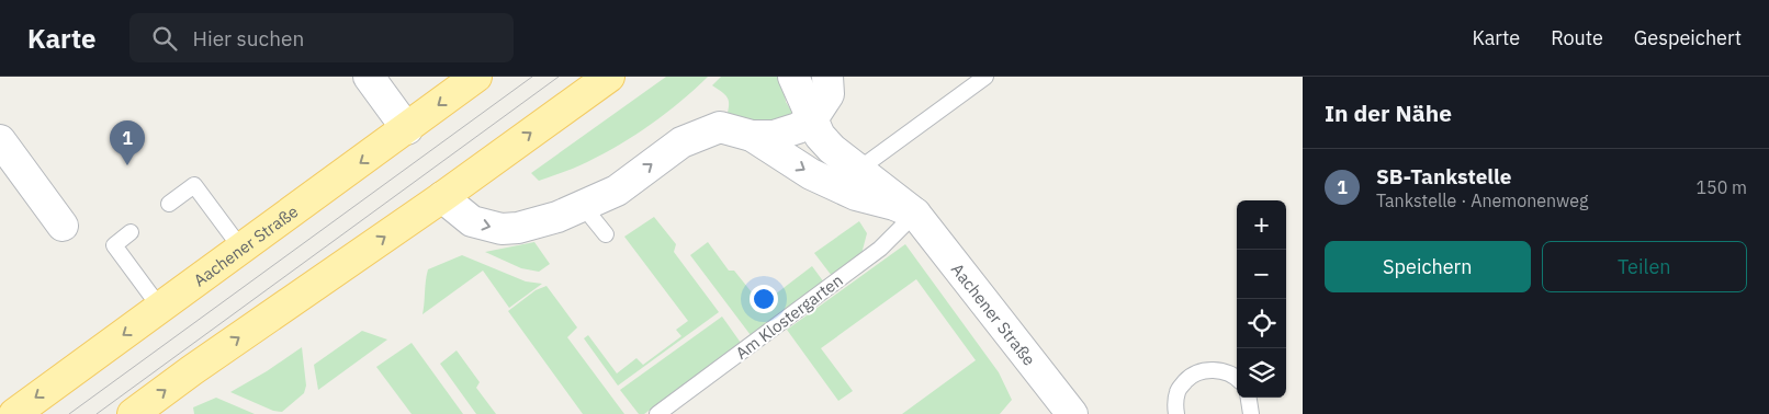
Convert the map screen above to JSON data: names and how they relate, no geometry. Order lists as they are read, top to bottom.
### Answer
{
  "streets": {
    "main road": ["Aachener Straße"],
    "lane": ["Am Klostergarten"]
  },
  "crossings": [
    ["Aachener Straße", "Am Klostergarten"]
  ],
  "page": {
    "header": "Karte",
    "search": "Hier suchen",
    "nav": ["Karte", "Route", "Gespeichert"],
    "heading": "In der Nähe",
    "pins": "1",
    "list": [
      {
        "mark": "1",
        "name": "SB-Tankstelle",
        "note": "Tankstelle · Anemonenweg",
        "value": "150 m"
      }
    ],
    "map_buttons": ["+", "−"],
    "buttons": ["Speichern", "Teilen"]
  }
}
